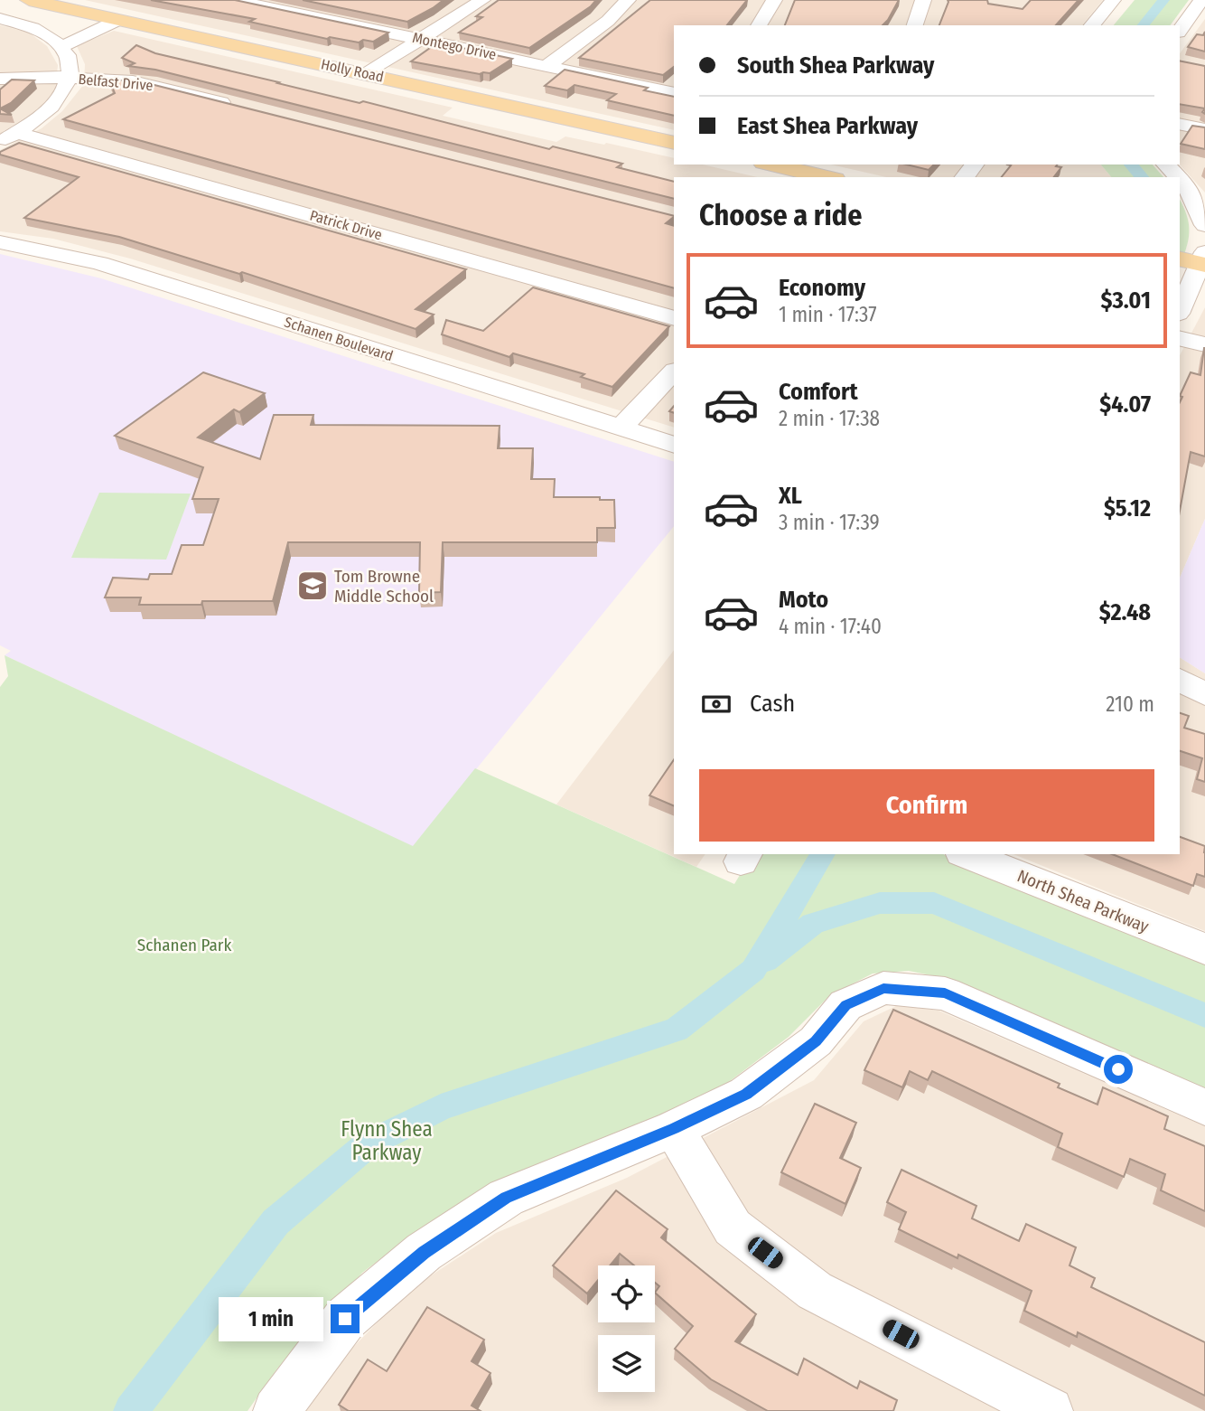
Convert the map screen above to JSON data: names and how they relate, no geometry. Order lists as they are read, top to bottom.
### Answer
{
  "streets": {
    "main road": ["Holly Road"],
    "street": [
      "Montego Drive",
      "Belfast Drive",
      "Patrick Drive",
      "Schanen Boulevard",
      "North Shea Parkway"
    ]
  },
  "parks": ["Schanen Park", "Flynn Shea Parkway"],
  "places": {
    "school or university": ["Tom Browne Middle School"]
  },
  "page": {
    "banner": ["South Shea Parkway", "East Shea Parkway"],
    "heading": "Choose a ride",
    "list": [
      {
        "name": "Economy",
        "note": "1 min · 17:37",
        "value": "$3.01"
      },
      {
        "name": "Comfort",
        "note": "2 min · 17:38",
        "value": "$4.07"
      },
      {
        "name": "XL",
        "note": "3 min · 17:39",
        "value": "$5.12"
      },
      {
        "name": "Moto",
        "note": "4 min · 17:40",
        "value": "$2.48"
      }
    ],
    "pay": ["Cash", "210 m"],
    "buttons": "Confirm",
    "bubble": "1 min"
  }
}
